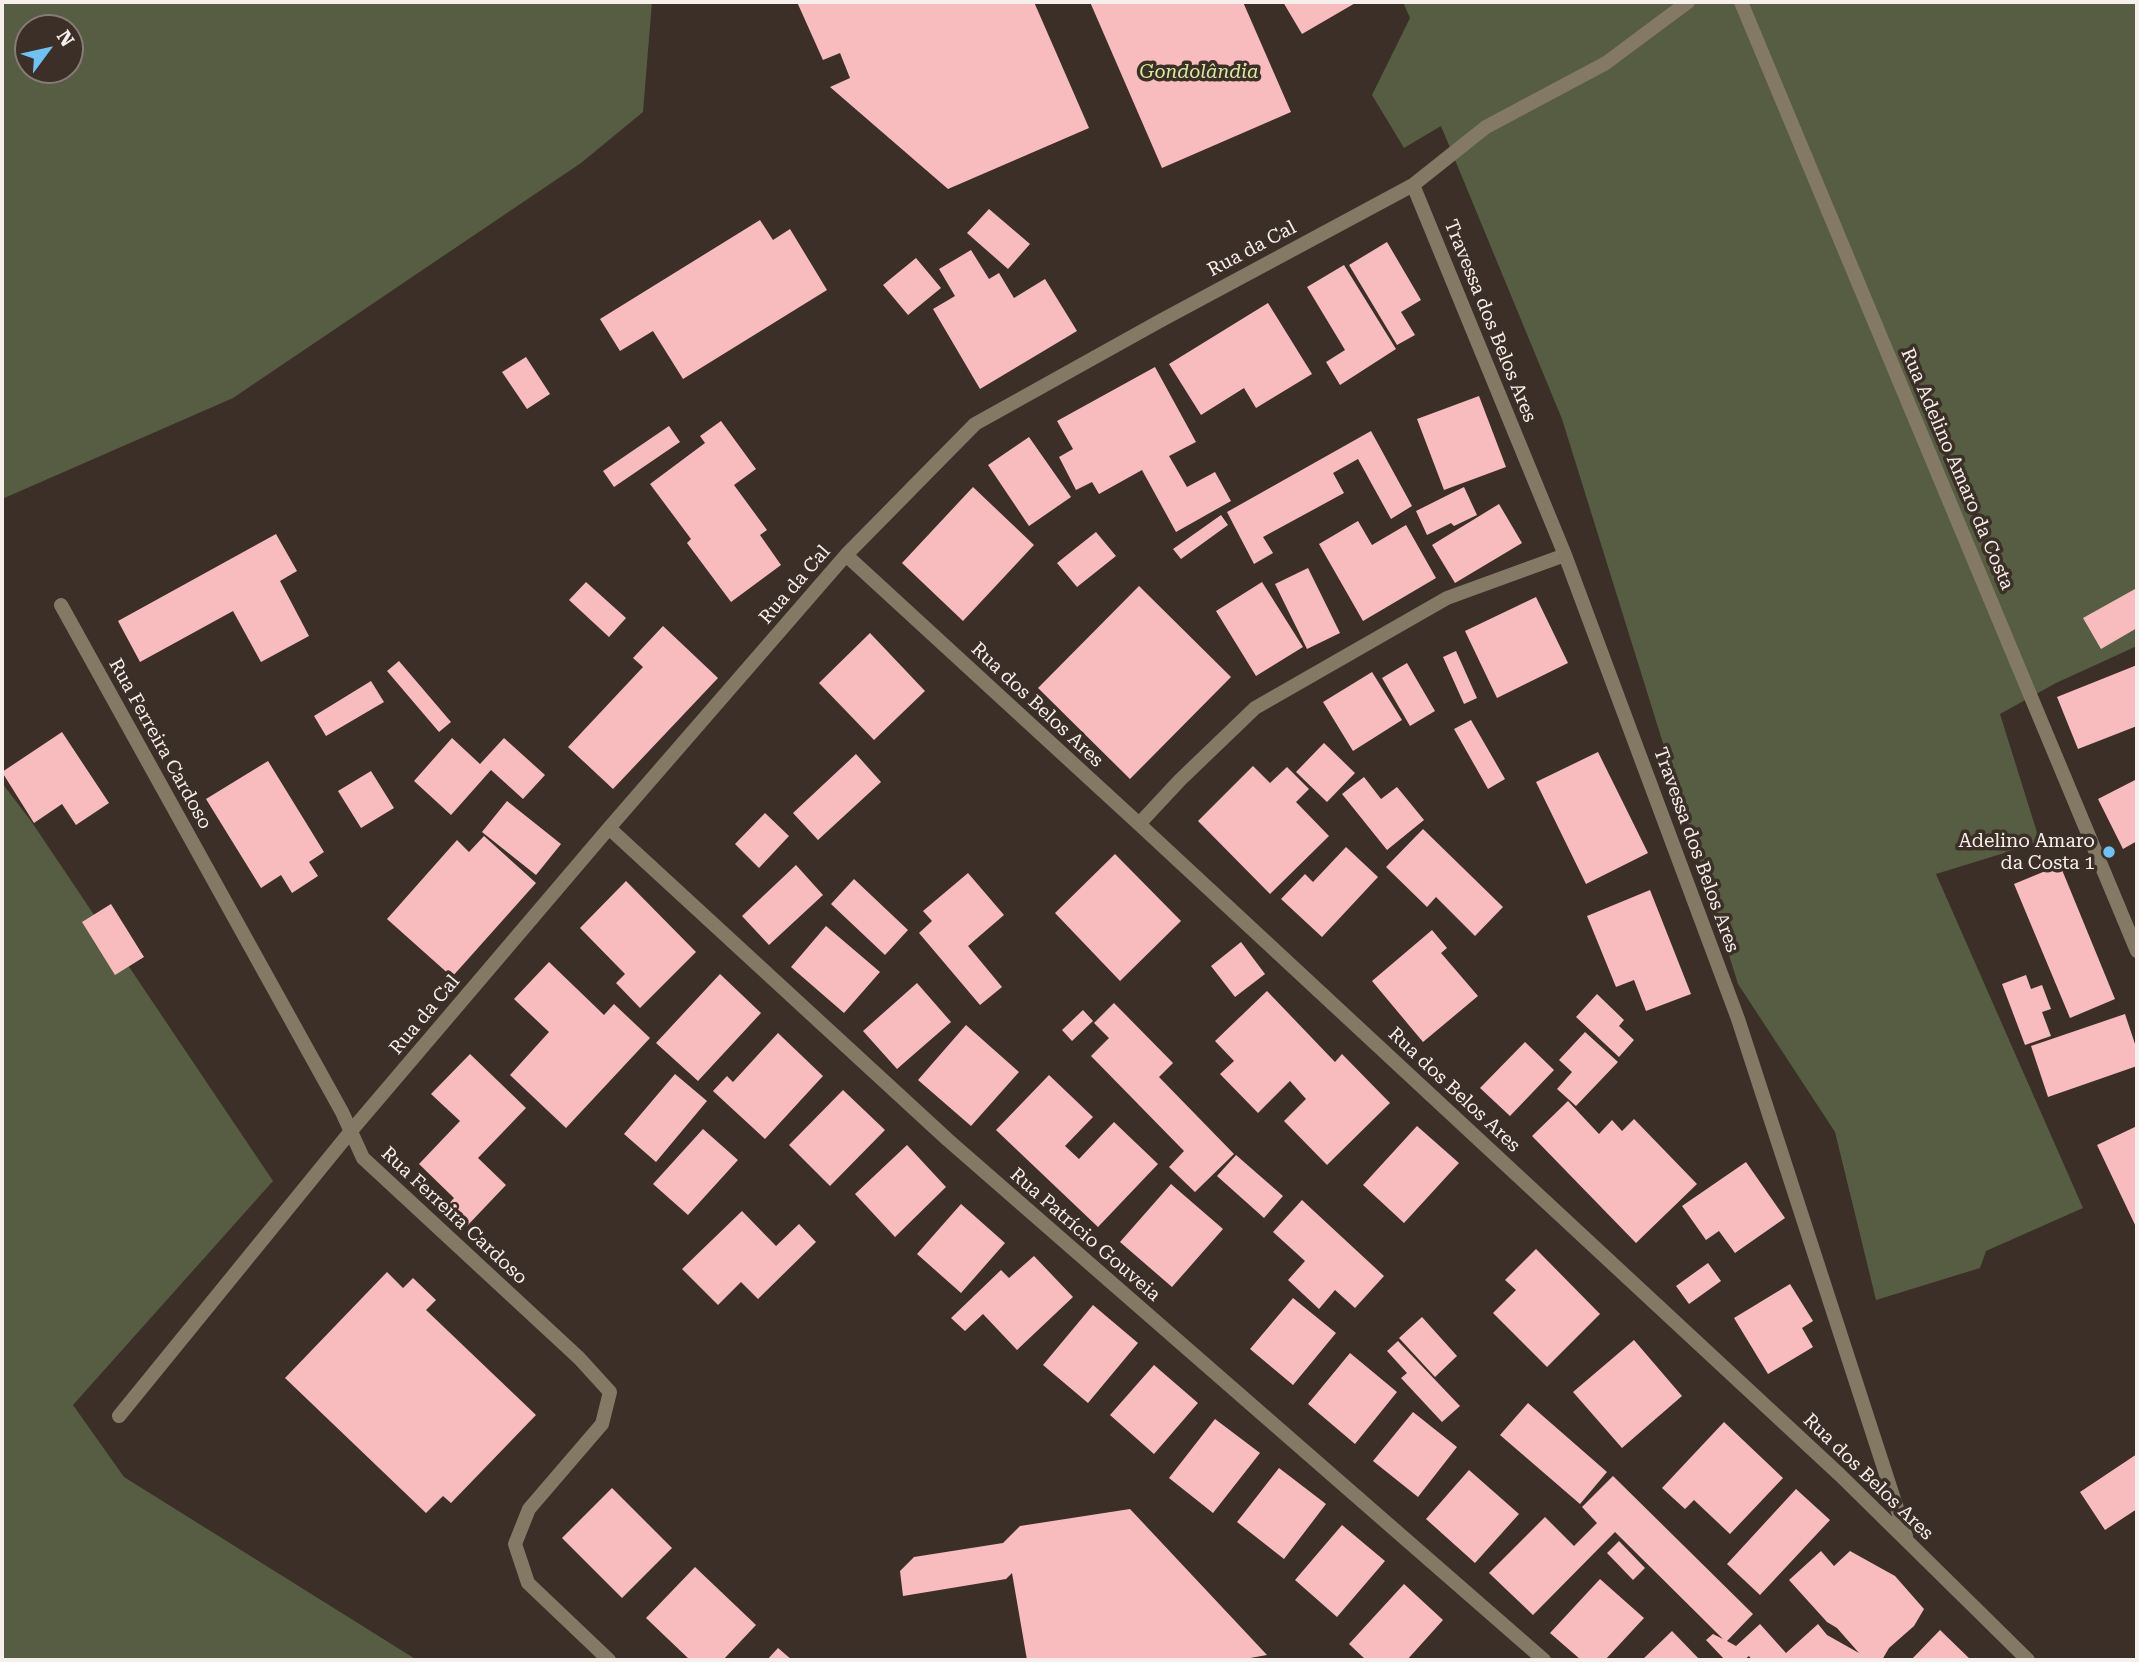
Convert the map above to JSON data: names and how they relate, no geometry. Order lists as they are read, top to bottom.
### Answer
{
  "streets": {
    "street": [
      "Rua da Cal",
      "Travessa dos Belos Ares",
      "Rua Adelino Amaro da Costa",
      "Rua dos Belos Ares",
      "Rua Ferreira Cardoso",
      "Rua Patrício Gouveia"
    ]
  },
  "crossings": [
    ["Rua da Cal", "Travessa dos Belos Ares"],
    ["Rua da Cal", "Rua dos Belos Ares"],
    ["Rua da Cal", "Rua Ferreira Cardoso"],
    ["Rua da Cal", "Rua Patrício Gouveia"],
    ["Travessa dos Belos Ares", "Rua dos Belos Ares"]
  ],
  "parks": ["Gondolândia"],
  "places": ["Adelino Amaro da Costa 1"],
  "north": "top right"
}
